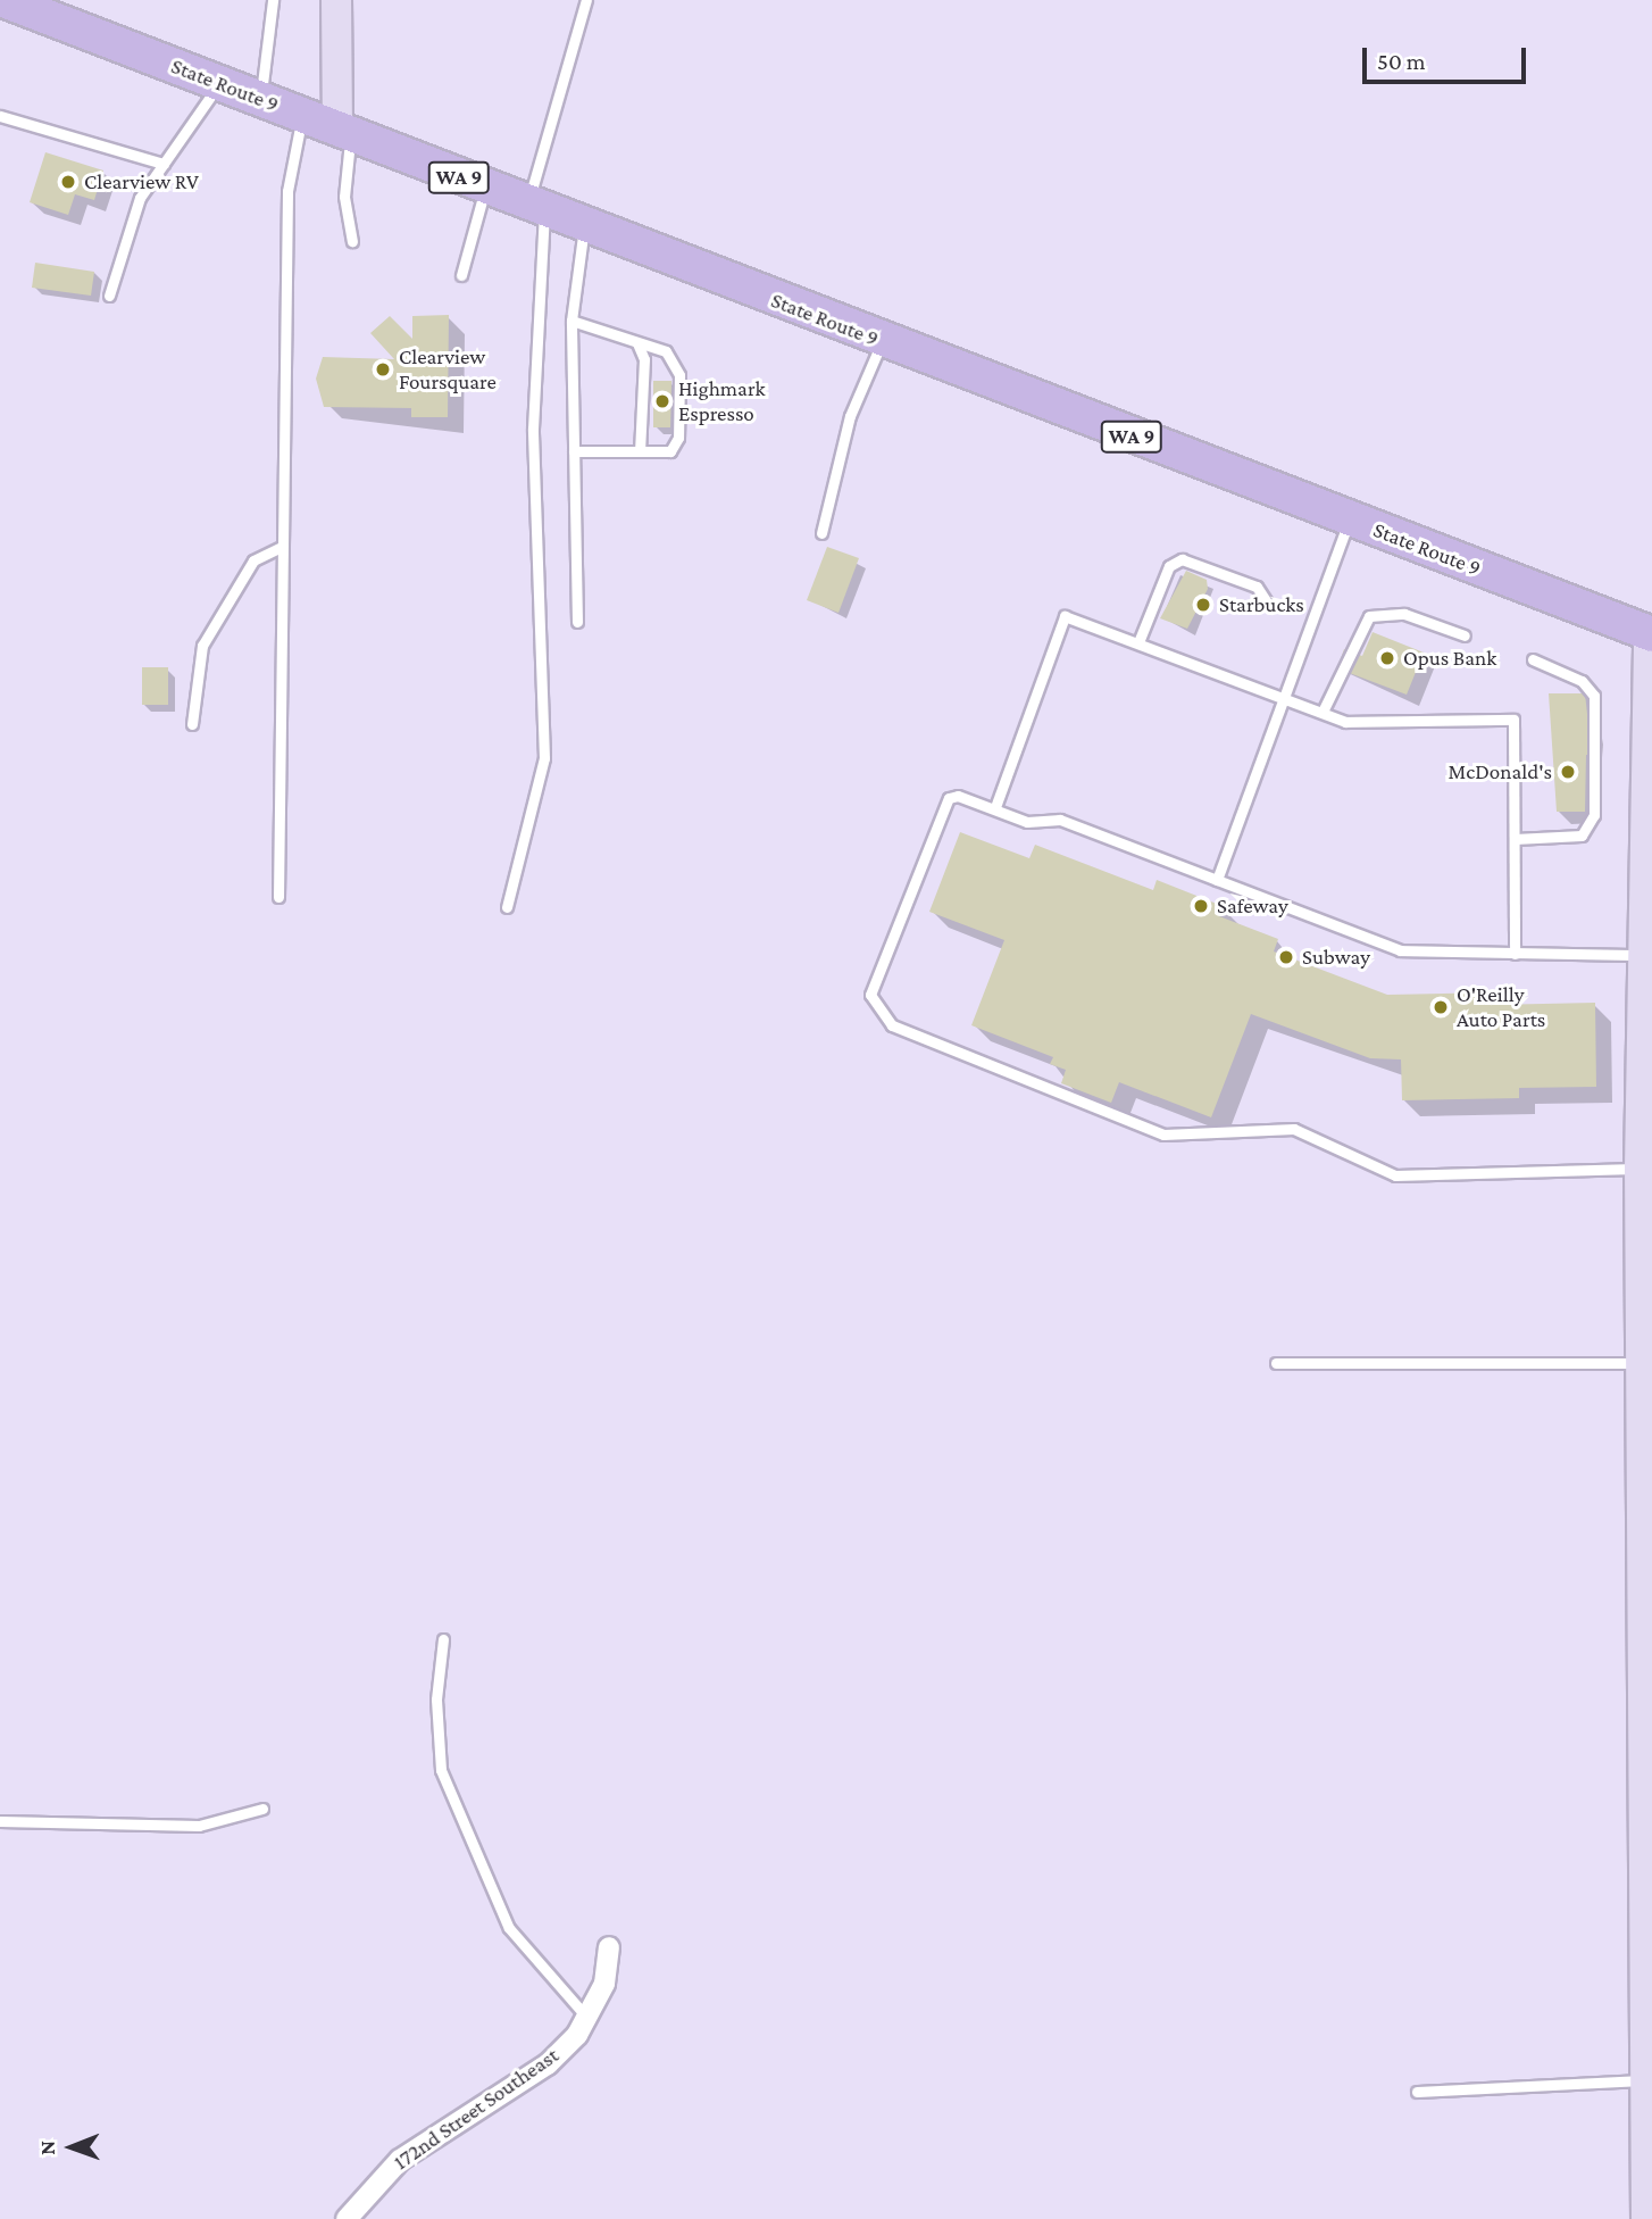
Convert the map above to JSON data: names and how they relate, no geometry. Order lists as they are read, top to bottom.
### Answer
{
  "streets": {
    "main road": ["State Route 9", "WA 9"],
    "street": ["172nd Street Southeast"]
  },
  "places": [
    "Clearview RV",
    "Clearview Foursquare",
    "Highmark Espresso",
    "Starbucks",
    "Opus Bank",
    "McDonald's",
    "Safeway",
    "Subway",
    "O'Reilly Auto Parts"
  ],
  "scale_bar": "50 m",
  "north": "left"
}
